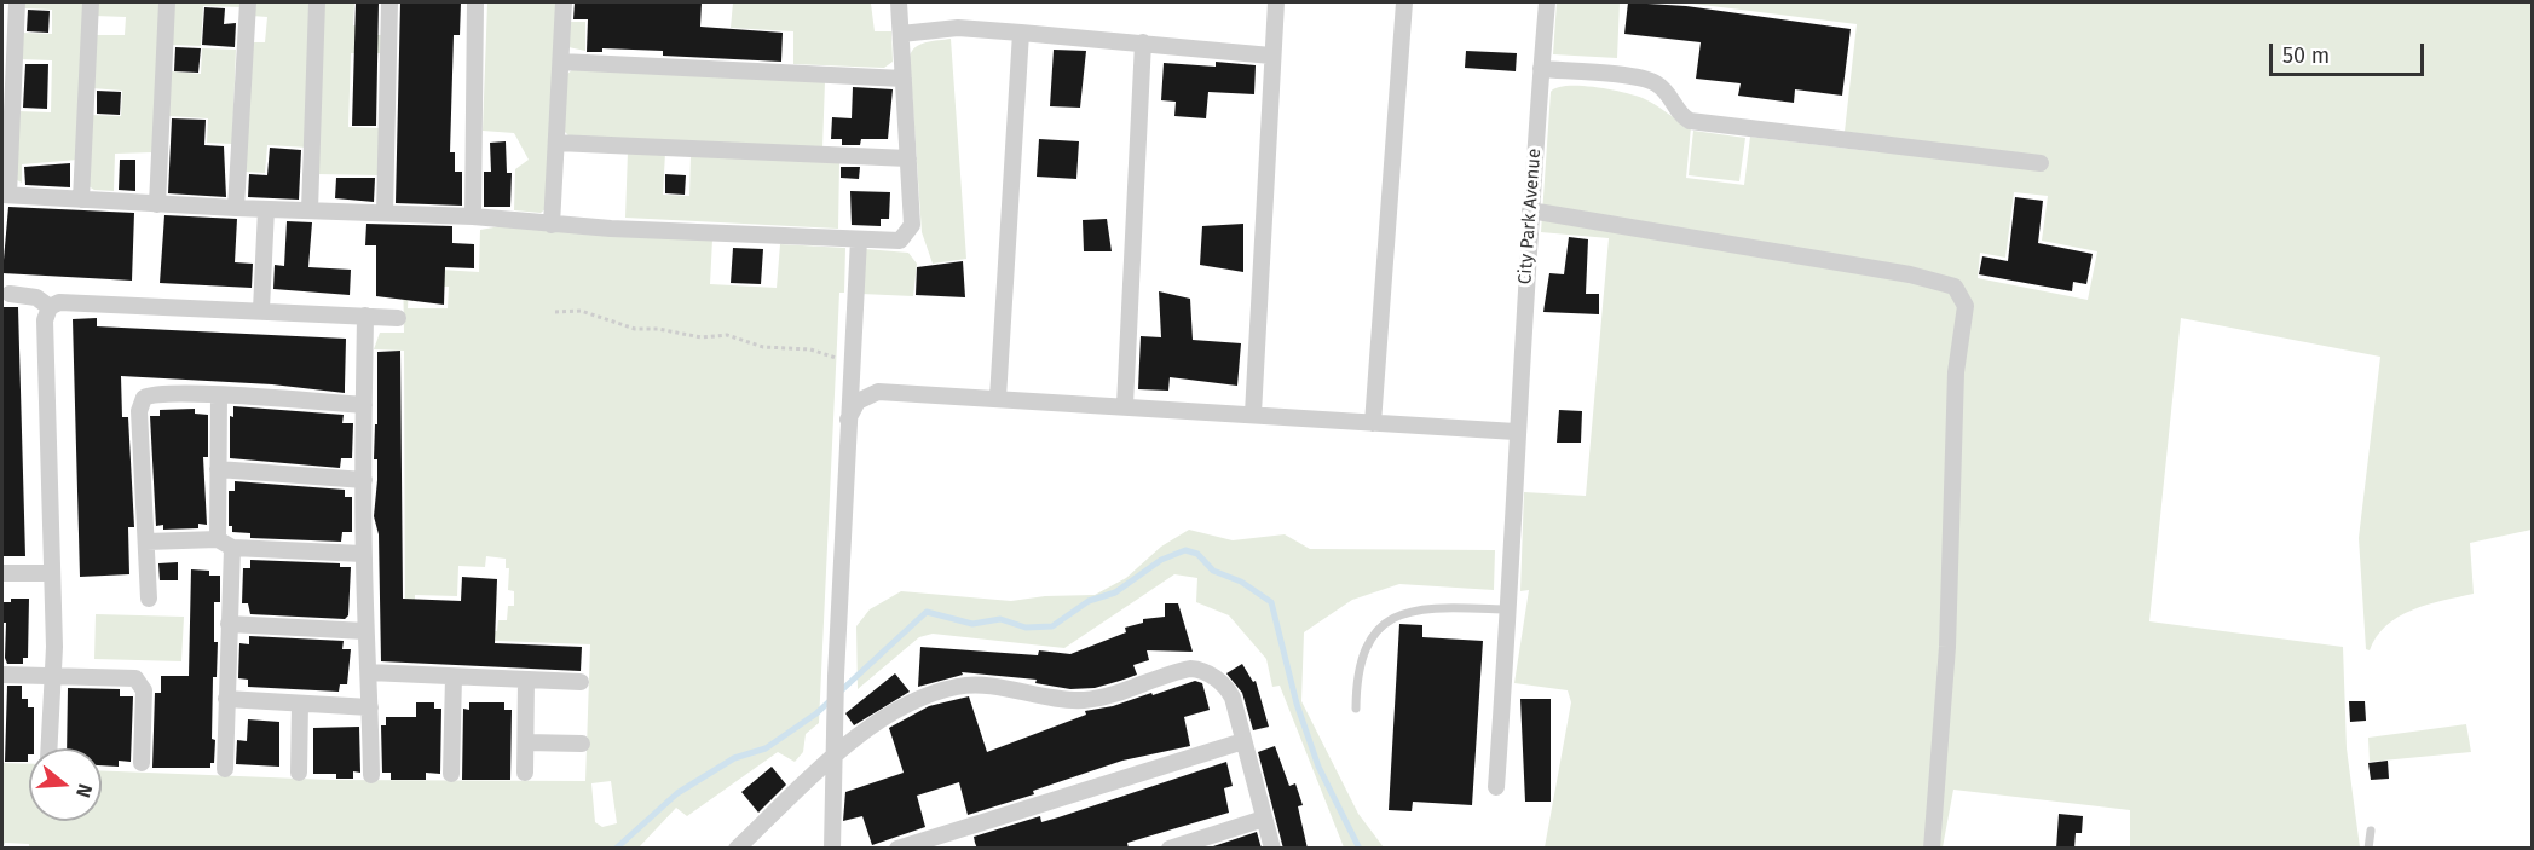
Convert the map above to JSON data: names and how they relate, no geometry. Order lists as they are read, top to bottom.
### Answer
{
  "streets": {
    "street": ["City Park Avenue"]
  },
  "scale_bar": "50 m",
  "north": "right"
}
